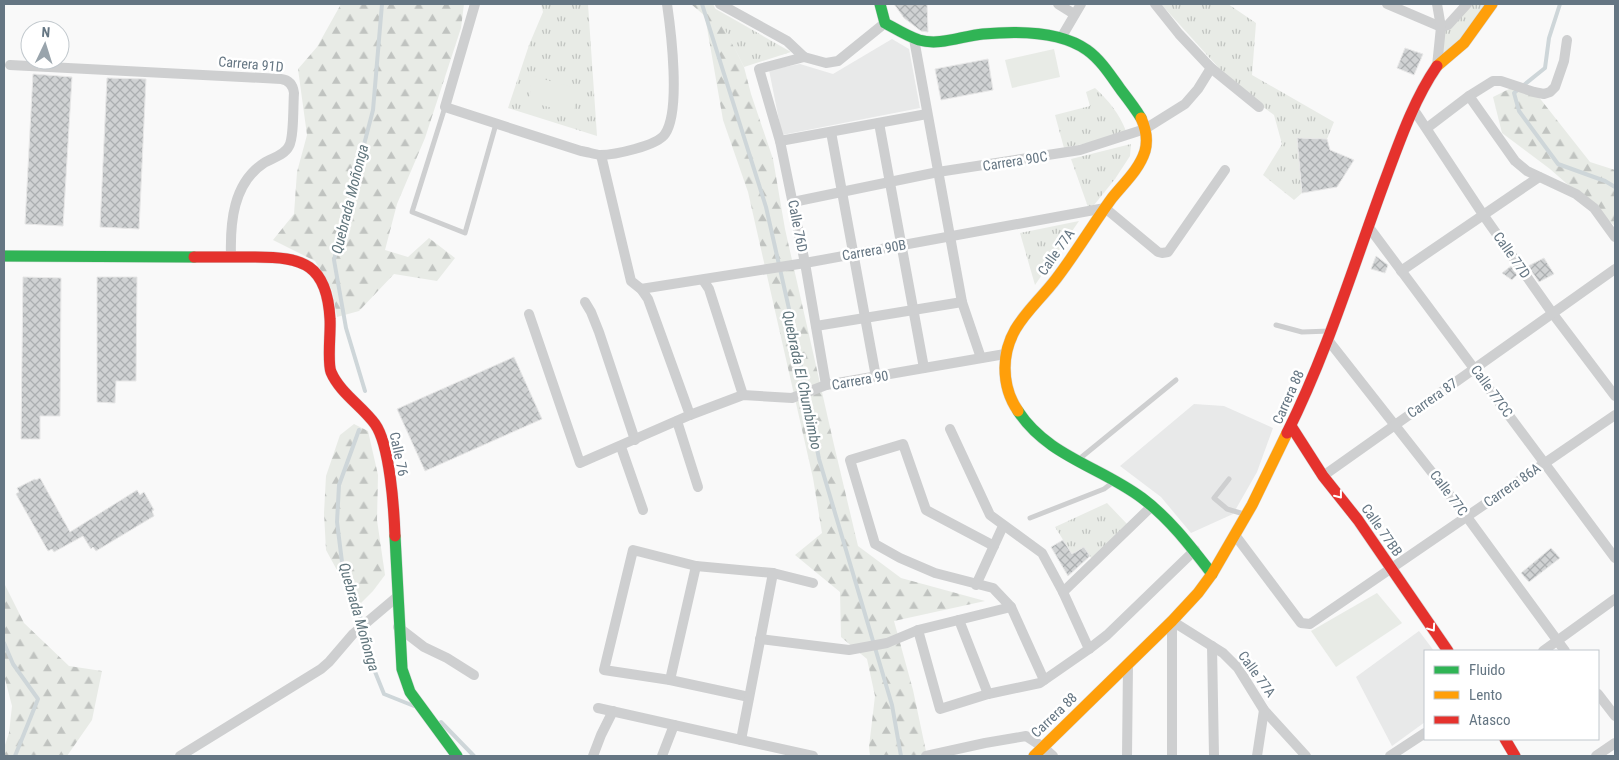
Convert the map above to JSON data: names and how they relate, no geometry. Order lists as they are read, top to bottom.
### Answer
{
  "streets": {
    "street": [
      "Carrera 91D",
      "Carrera 90C",
      "Calle 76D",
      "Carrera 90B",
      "Calle 77A",
      "Calle 77D",
      "Carrera 90",
      "Calle 77CC",
      "Carrera 88",
      "Carrera 87",
      "Calle 76",
      "Carrera 86A",
      "Calle 77C",
      "Calle 77BB"
    ]
  },
  "crossings": [
    ["Carrera 91D", "Calle 76"],
    ["Carrera 90C", "Calle 76D"],
    ["Carrera 90C", "Calle 77A"],
    ["Calle 76D", "Carrera 90B"],
    ["Calle 76D", "Carrera 90"],
    ["Carrera 90B", "Calle 77A"],
    ["Calle 77A", "Carrera 90"],
    ["Calle 77A", "Carrera 88"],
    ["Calle 77D", "Carrera 88"],
    ["Calle 77D", "Carrera 87"],
    ["Calle 77CC", "Carrera 88"],
    ["Calle 77CC", "Carrera 87"],
    ["Calle 77CC", "Carrera 86A"],
    ["Carrera 88", "Carrera 86A"],
    ["Carrera 88", "Calle 77C"],
    ["Carrera 88", "Calle 77BB"],
    ["Carrera 87", "Calle 77C"],
    ["Carrera 87", "Calle 77BB"],
    ["Carrera 86A", "Calle 77C"],
    ["Carrera 86A", "Calle 77BB"]
  ],
  "one_way": ["Calle 77BB"],
  "water": ["Quebrada Moñonga", "Quebrada El Chumbimbo"],
  "legend": ["Fluido", "Lento", "Atasco"],
  "north": "top"
}
